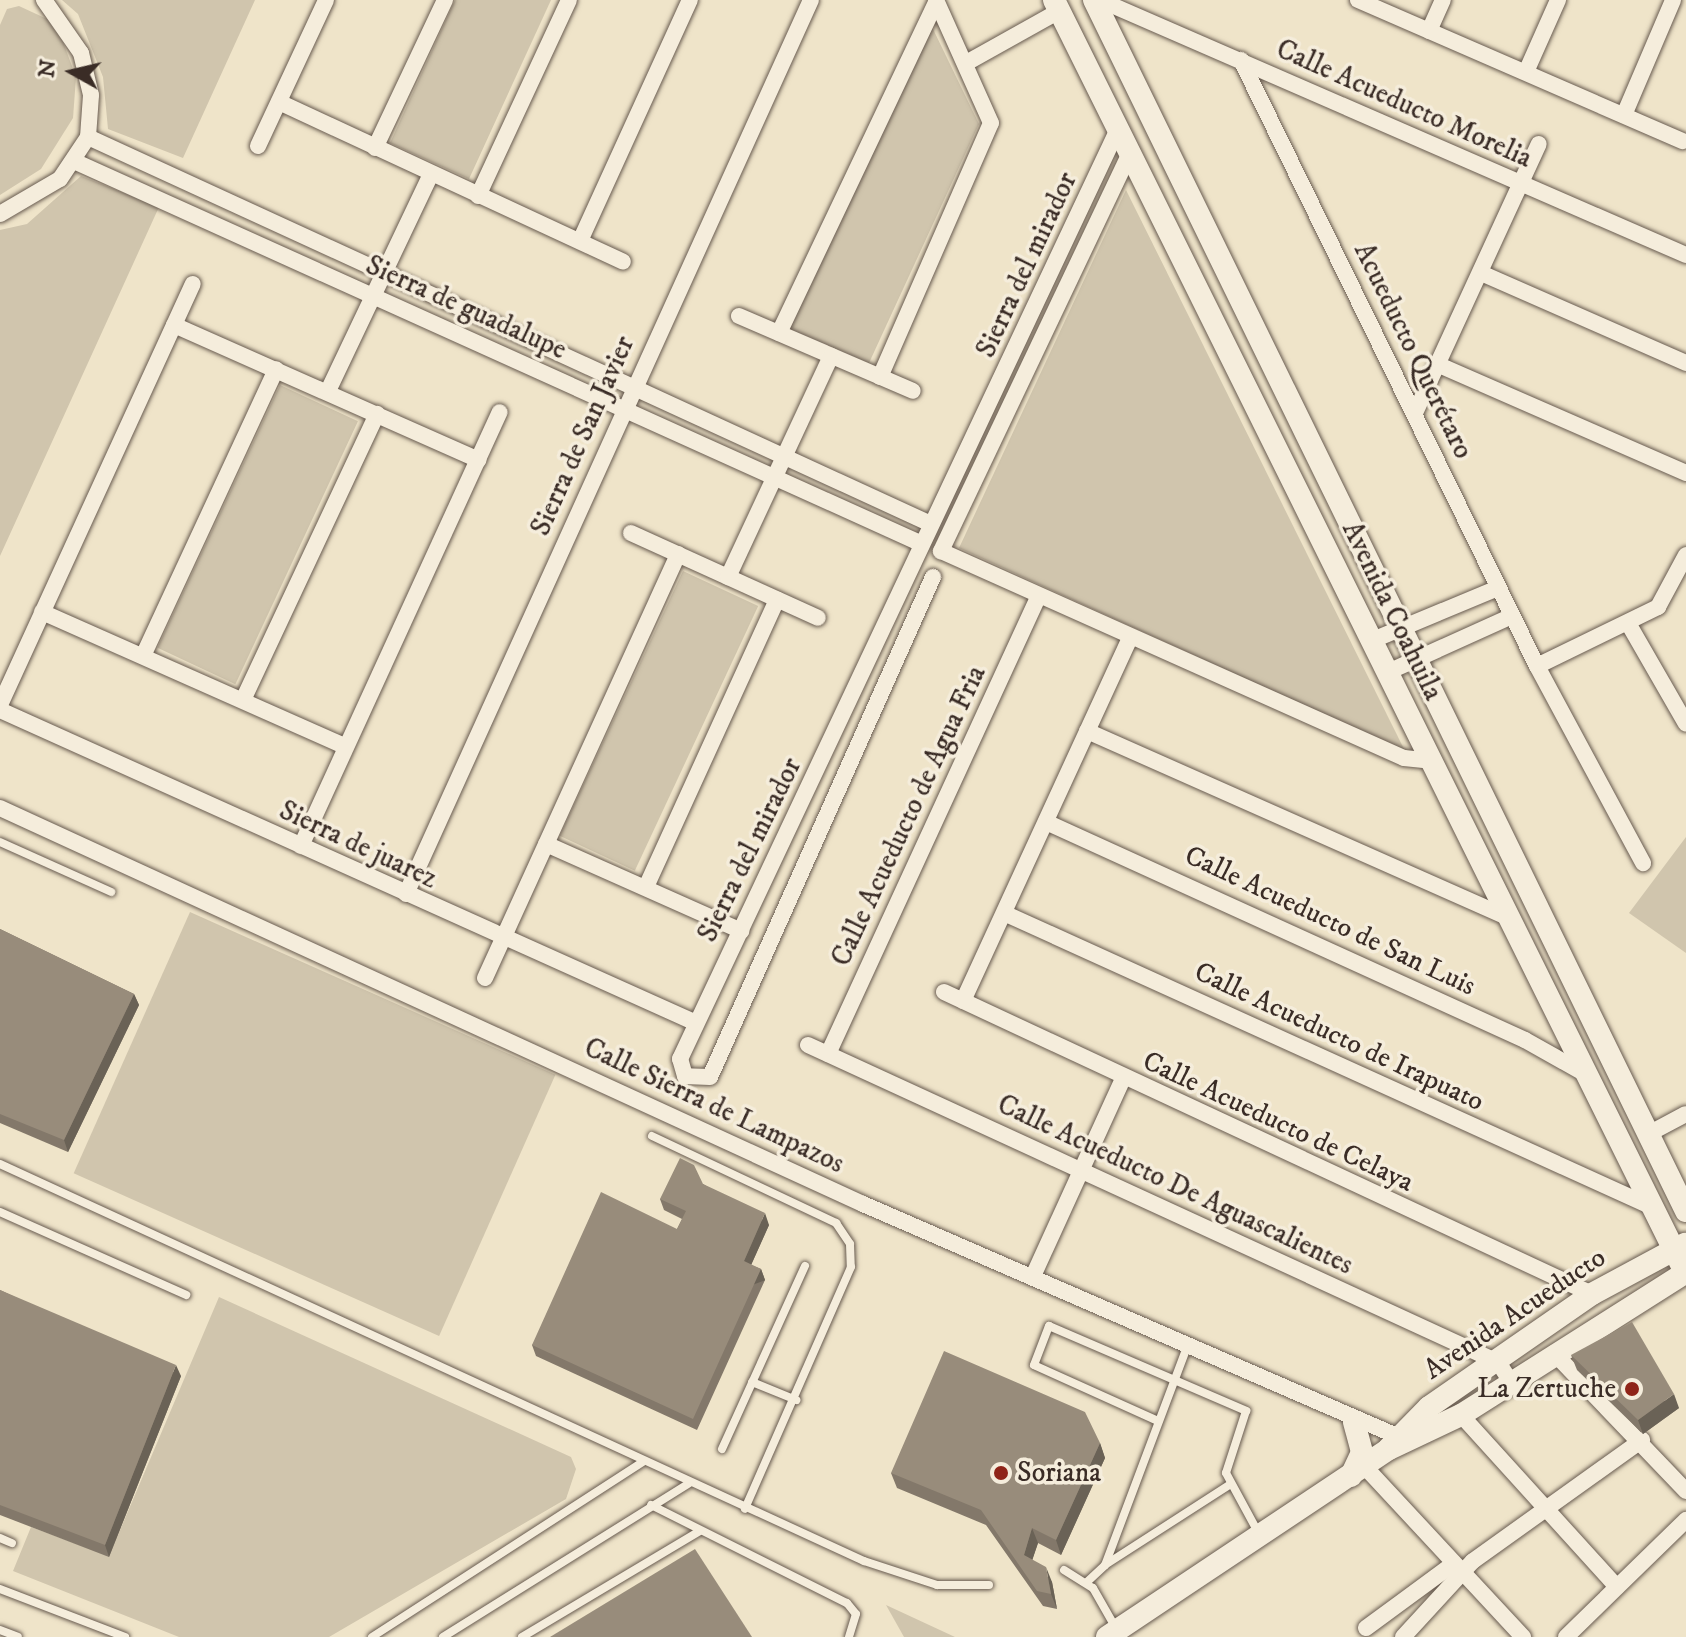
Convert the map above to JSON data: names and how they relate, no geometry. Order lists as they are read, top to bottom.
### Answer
{
  "streets": {
    "street": [
      "Calle Acueducto Morelia",
      "Sierra del mirador",
      "Sierra de guadalupe",
      "Acueducto Querétaro",
      "Sierra de San Javier",
      "Avenida Coahuila",
      "Calle Acueducto de Agua Fria",
      "Sierra de juarez",
      "Calle Acueducto de San Luis",
      "Calle Acueducto de Irapuato",
      "Calle Sierra de Lampazos",
      "Calle Acueducto de Celaya",
      "Calle Acueducto De Aguascalientes",
      "Avenida Acueducto"
    ]
  },
  "crossings": [
    ["Calle Acueducto Morelia", "Acueducto Querétaro"],
    ["Sierra del mirador", "Sierra de guadalupe"],
    ["Sierra del mirador", "Avenida Coahuila"],
    ["Sierra del mirador", "Calle Acueducto de Agua Fria"],
    ["Sierra del mirador", "Sierra de juarez"],
    ["Sierra de guadalupe", "Sierra de San Javier"],
    ["Sierra de San Javier", "Sierra de juarez"],
    ["Avenida Coahuila", "Calle Acueducto de San Luis"],
    ["Avenida Coahuila", "Calle Acueducto de Irapuato"],
    ["Avenida Coahuila", "Avenida Acueducto"],
    ["Calle Acueducto de Agua Fria", "Calle Acueducto De Aguascalientes"],
    ["Calle Sierra de Lampazos", "Avenida Acueducto"],
    ["Calle Acueducto de Celaya", "Avenida Acueducto"],
    ["Calle Acueducto De Aguascalientes", "Avenida Acueducto"]
  ],
  "places": ["La Zertuche", "Soriana"],
  "north": "left"
}
